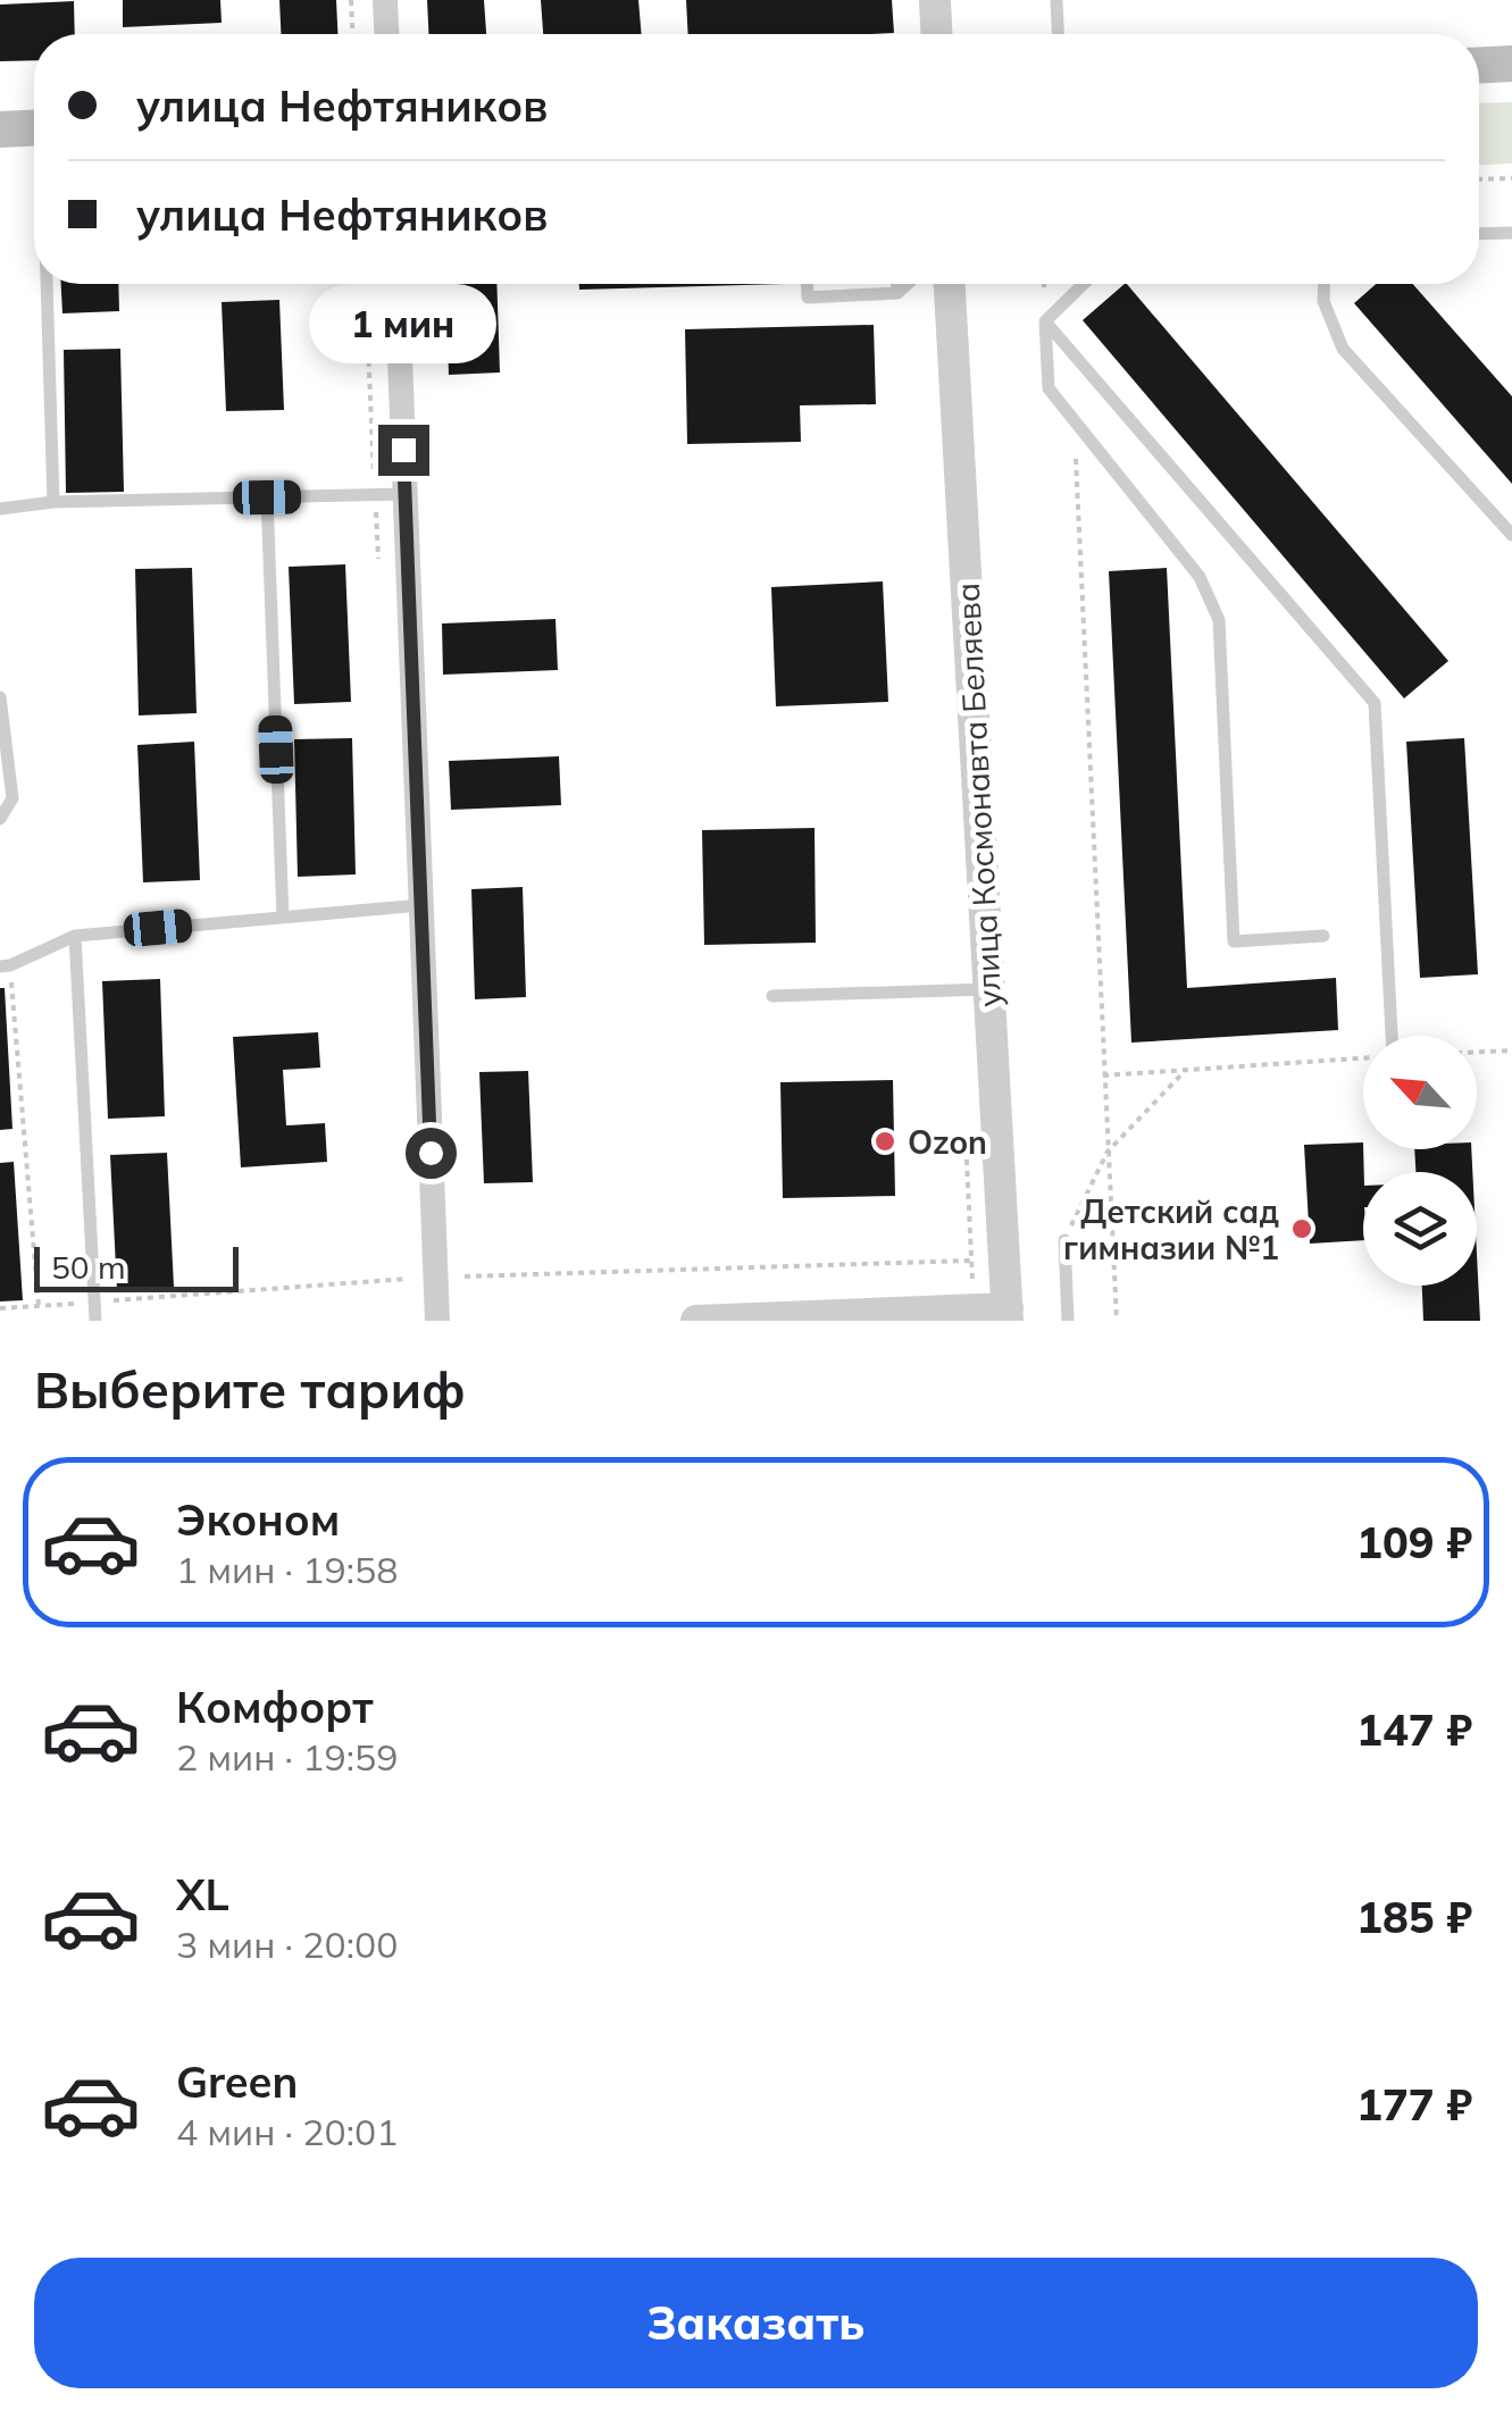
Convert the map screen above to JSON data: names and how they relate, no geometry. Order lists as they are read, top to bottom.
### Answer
{
  "streets": {
    "street": ["улица Космонавта Беляева"]
  },
  "places": ["Ozon", "Детский сад гимназии №1"],
  "scale_bar": "50 m",
  "north": "top left",
  "page": {
    "banner": ["улица Нефтяников", "улица Нефтяников"],
    "bubble": "1 мин",
    "scale": "50 m",
    "heading": "Выберите тариф",
    "list": [
      {
        "name": "Эконом",
        "note": "1 мин · 19:58",
        "value": "109 ₽"
      },
      {
        "name": "Комфорт",
        "note": "2 мин · 19:59",
        "value": "147 ₽"
      },
      {
        "name": "XL",
        "note": "3 мин · 20:00",
        "value": "185 ₽"
      },
      {
        "name": "Green",
        "note": "4 мин · 20:01",
        "value": "177 ₽"
      }
    ],
    "buttons": "Заказать"
  }
}
